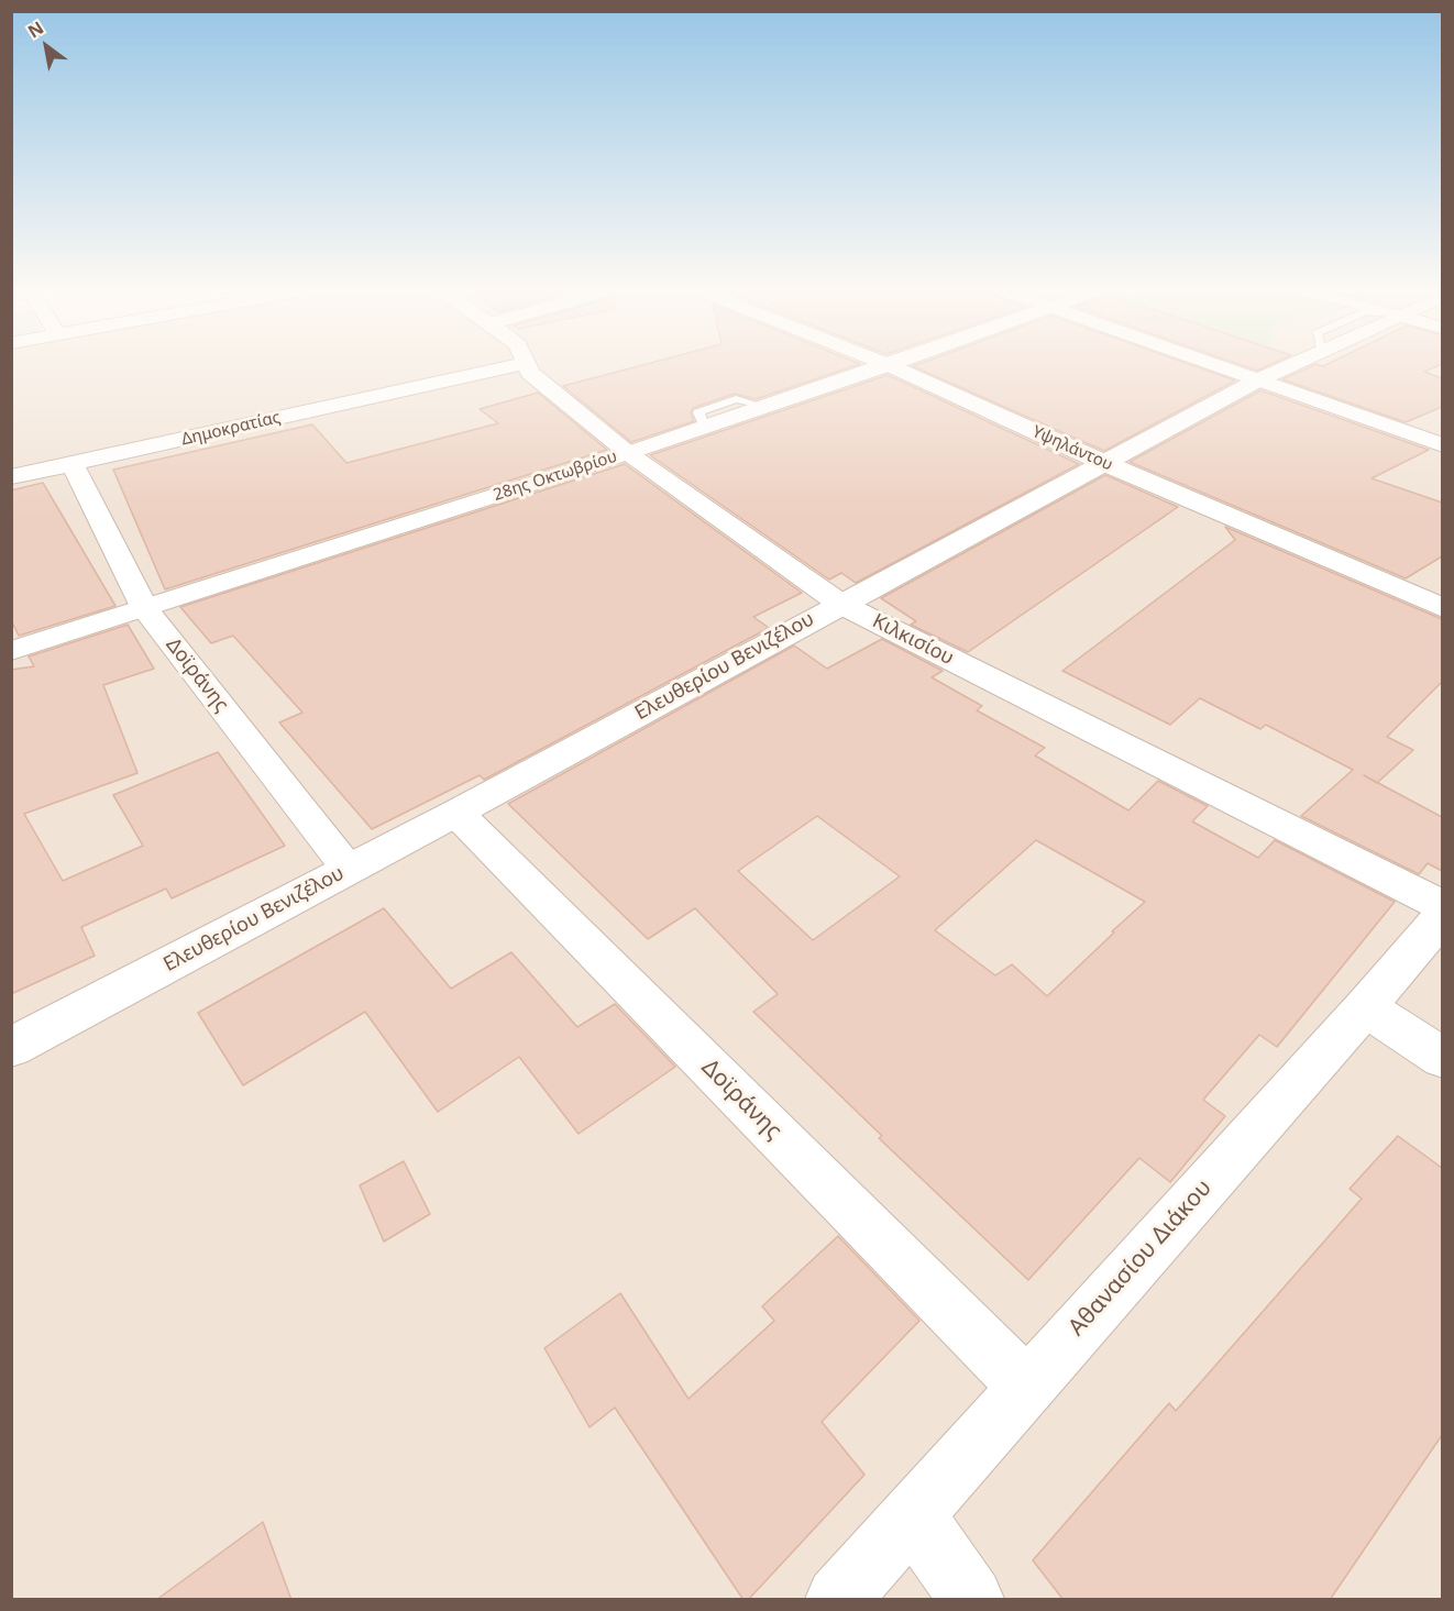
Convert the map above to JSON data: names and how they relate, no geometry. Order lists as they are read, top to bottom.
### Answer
{
  "streets": {
    "street": [
      "Δημοκρατίας",
      "Υψηλάντου",
      "28ης Οκτωβρίου",
      "Κιλκισίου",
      "Ελευθερίου Βενιζέλου",
      "Δοϊράνης",
      "Αθανασίου Διάκου"
    ]
  },
  "crossings": [
    ["Δημοκρατίας", "Δοϊράνης"],
    ["Υψηλάντου", "Ελευθερίου Βενιζέλου"],
    ["28ης Οκτωβρίου", "Κιλκισίου"],
    ["28ης Οκτωβρίου", "Δοϊράνης"],
    ["Κιλκισίου", "Ελευθερίου Βενιζέλου"],
    ["Ελευθερίου Βενιζέλου", "Δοϊράνης"],
    ["Δοϊράνης", "Αθανασίου Διάκου"]
  ],
  "north": "top left"
}
